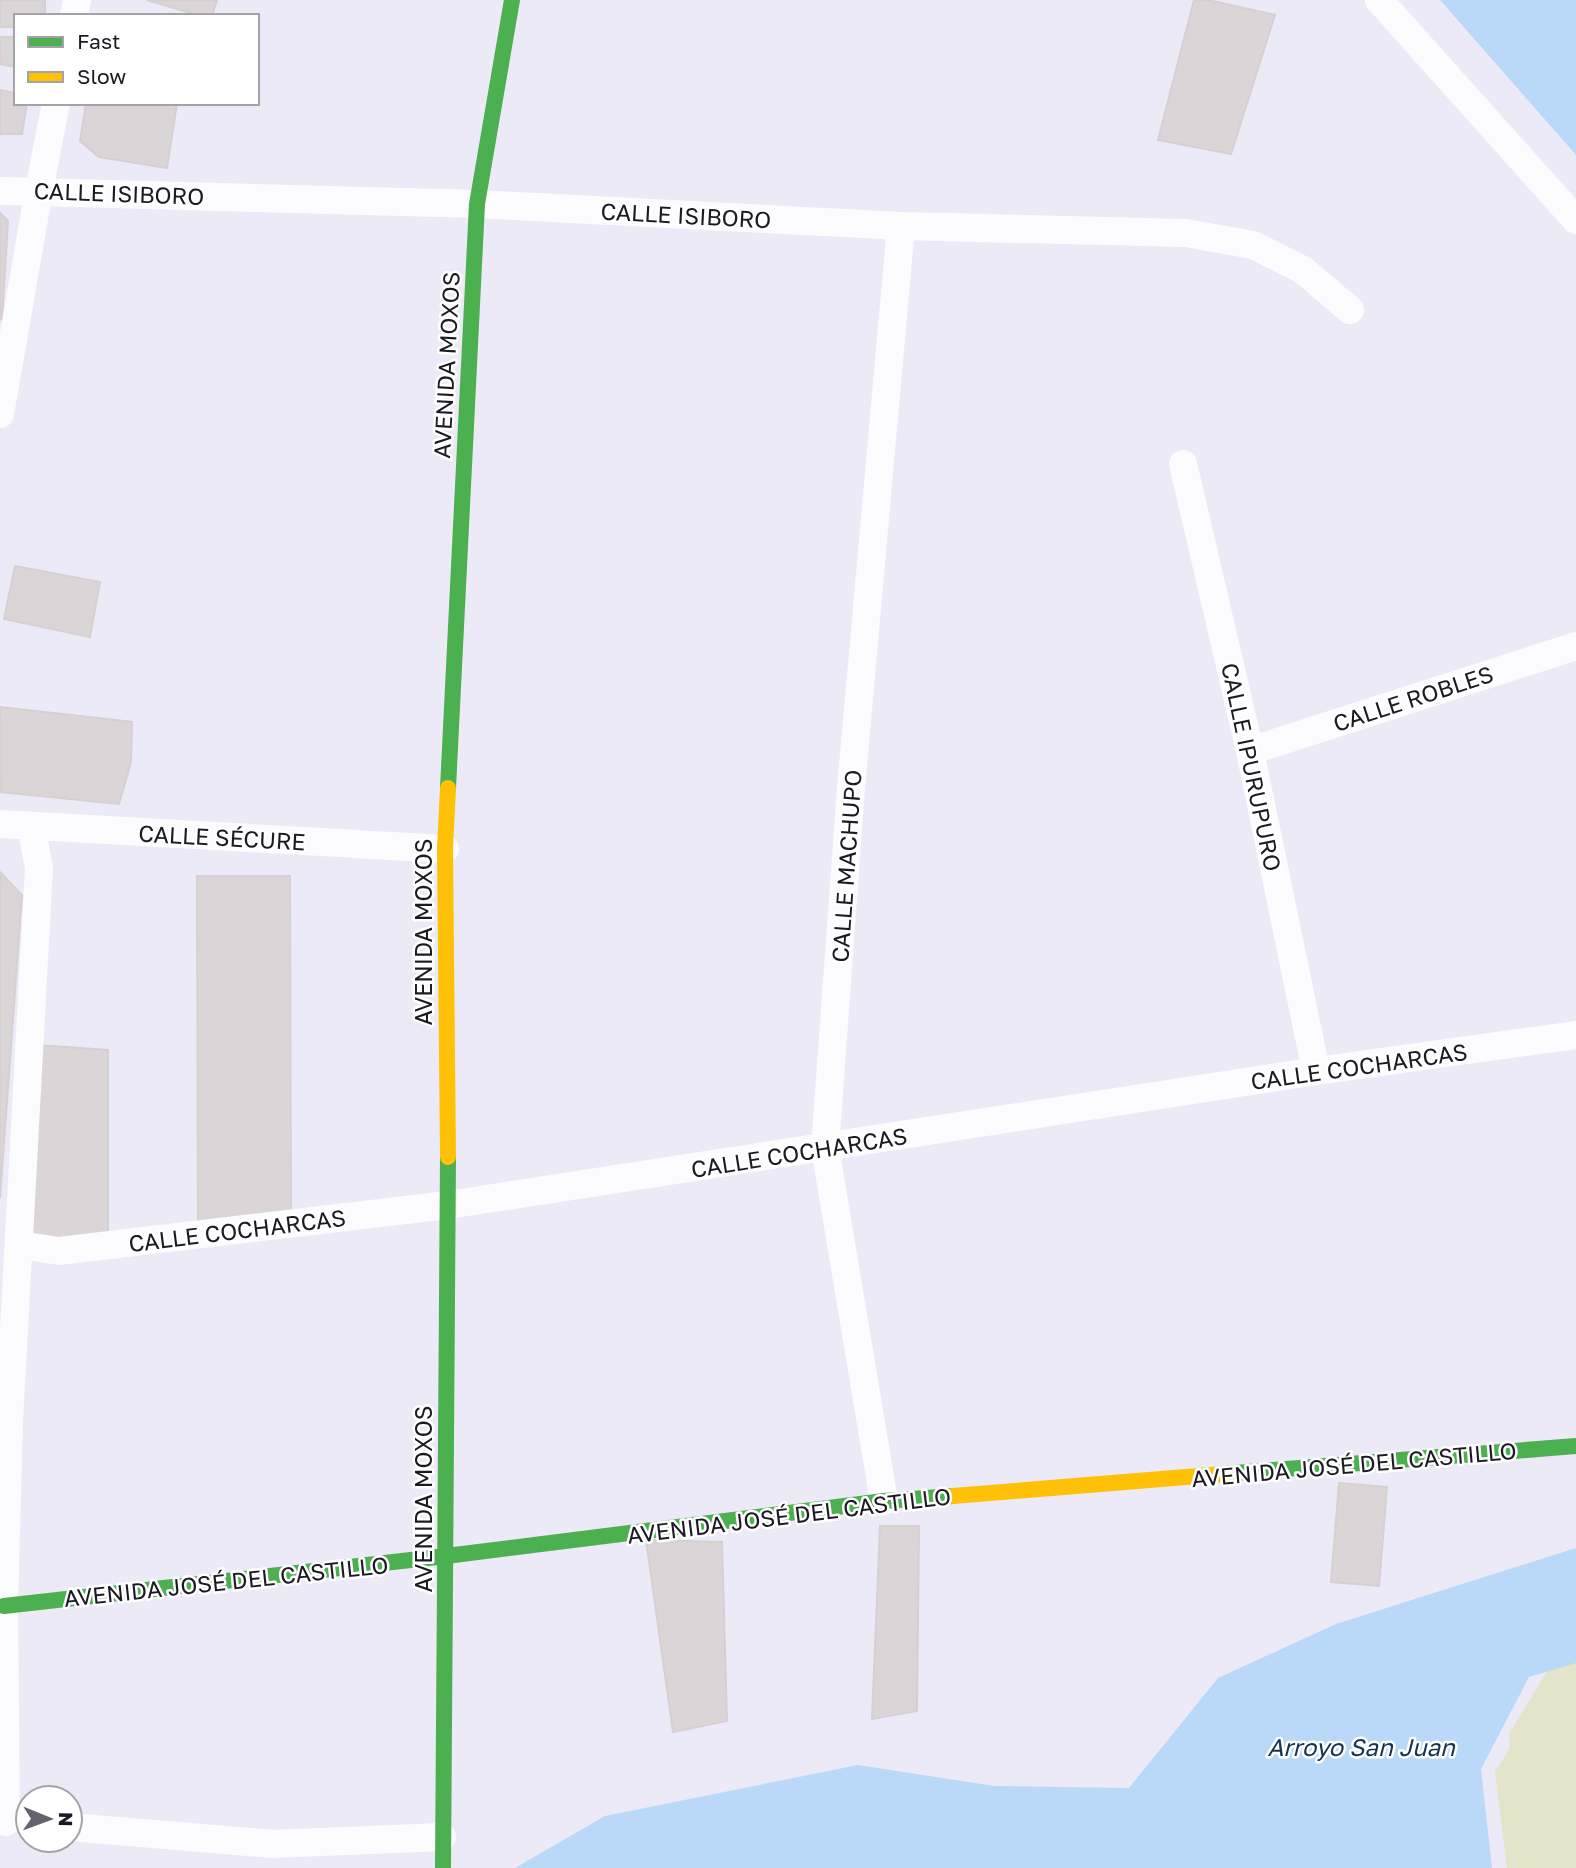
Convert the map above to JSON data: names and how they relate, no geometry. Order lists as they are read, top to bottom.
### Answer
{
  "streets": {
    "street": [
      "CALLE ISIBORO",
      "AVENIDA MOXOS",
      "CALLE ROBLES",
      "CALLE IPURUPURO",
      "CALLE SÉCURE",
      "CALLE MACHUPO",
      "CALLE COCHARCAS",
      "AVENIDA JOSÉ DEL CASTILLO"
    ]
  },
  "crossings": [
    ["CALLE ISIBORO", "AVENIDA MOXOS"],
    ["CALLE ISIBORO", "CALLE MACHUPO"],
    ["AVENIDA MOXOS", "CALLE SÉCURE"],
    ["AVENIDA MOXOS", "CALLE COCHARCAS"],
    ["AVENIDA MOXOS", "AVENIDA JOSÉ DEL CASTILLO"],
    ["CALLE ROBLES", "CALLE IPURUPURO"],
    ["CALLE IPURUPURO", "CALLE COCHARCAS"],
    ["CALLE MACHUPO", "CALLE COCHARCAS"],
    ["CALLE MACHUPO", "AVENIDA JOSÉ DEL CASTILLO"]
  ],
  "water": ["Arroyo San Juan"],
  "legend": ["Fast", "Slow"],
  "north": "right"
}
